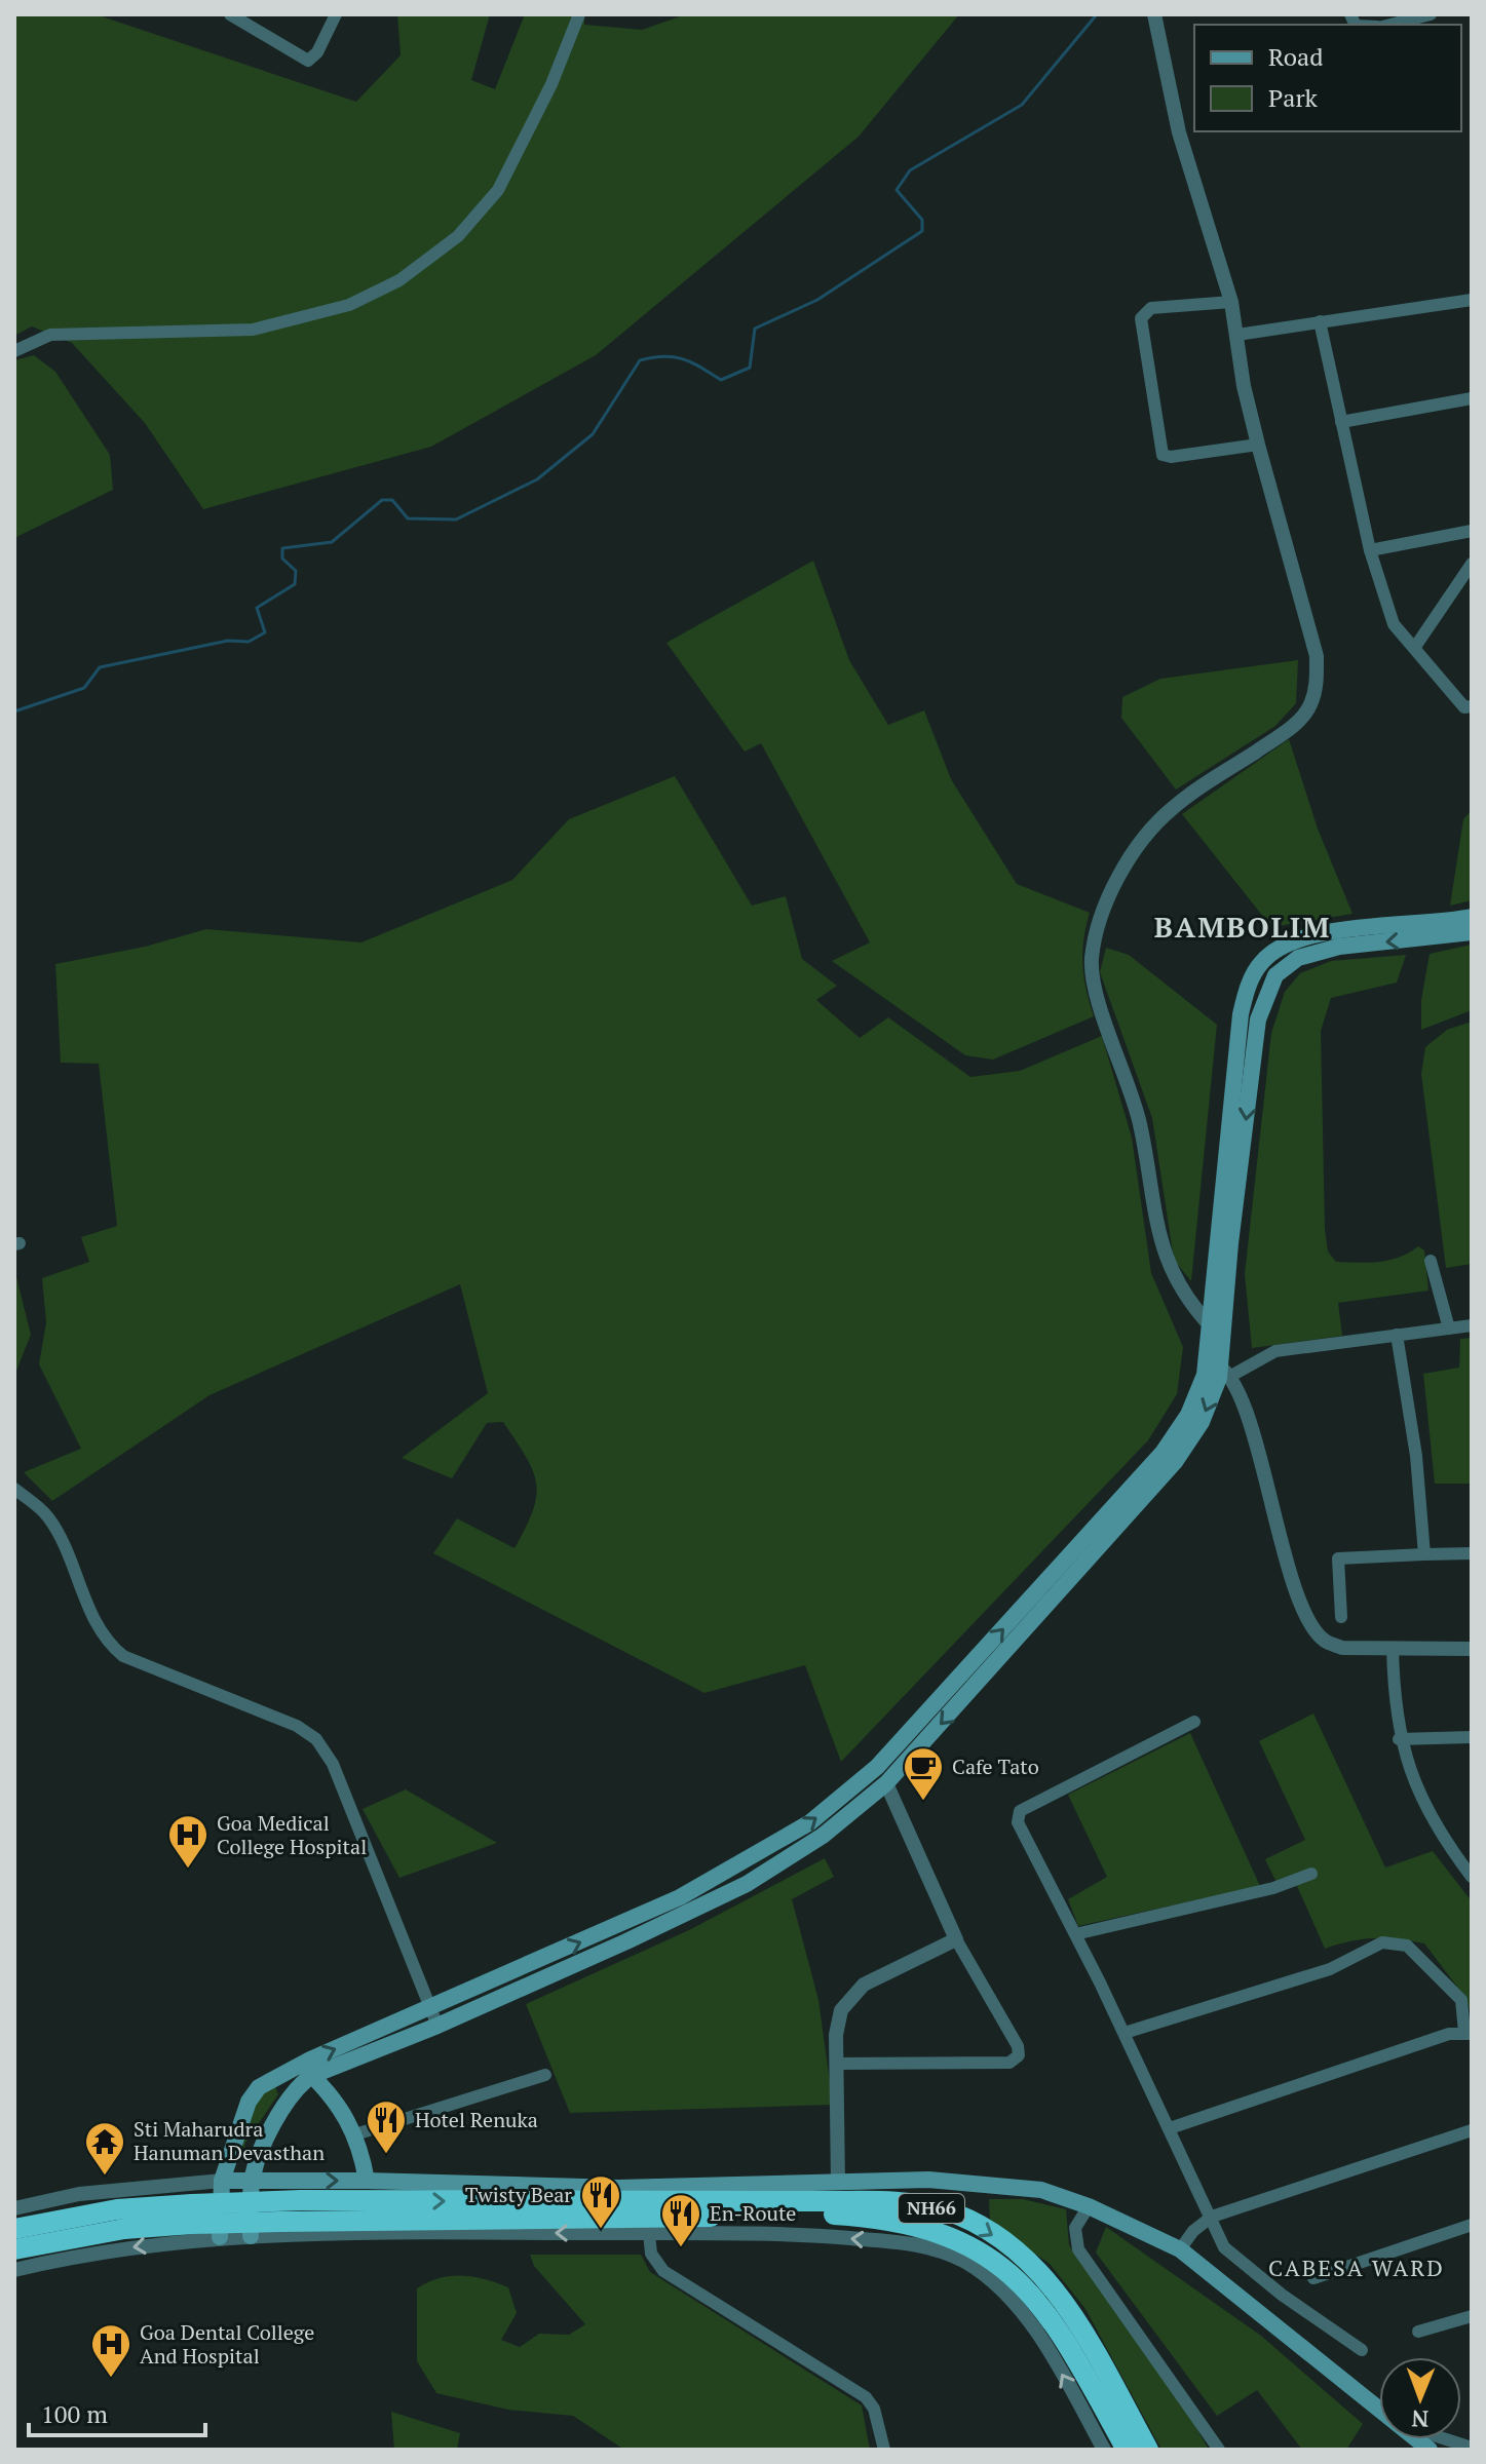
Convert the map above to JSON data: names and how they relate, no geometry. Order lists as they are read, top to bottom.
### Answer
{
  "streets": {
    "highway": ["NH66"]
  },
  "districts": ["BAMBOLIM", "CABESA WARD"],
  "places": {
    "cafe": ["Cafe Tato"],
    "hospital": ["Goa Medical College Hospital", "Goa Dental College And Hospital"],
    "restaurant": ["Hotel Renuka", "Twisty Bear", "En-Route"],
    "temple": ["Sti Maharudra Hanuman Devasthan"]
  },
  "legend": ["Road", "Park"],
  "scale_bar": "100 m",
  "north": "bottom"
}
